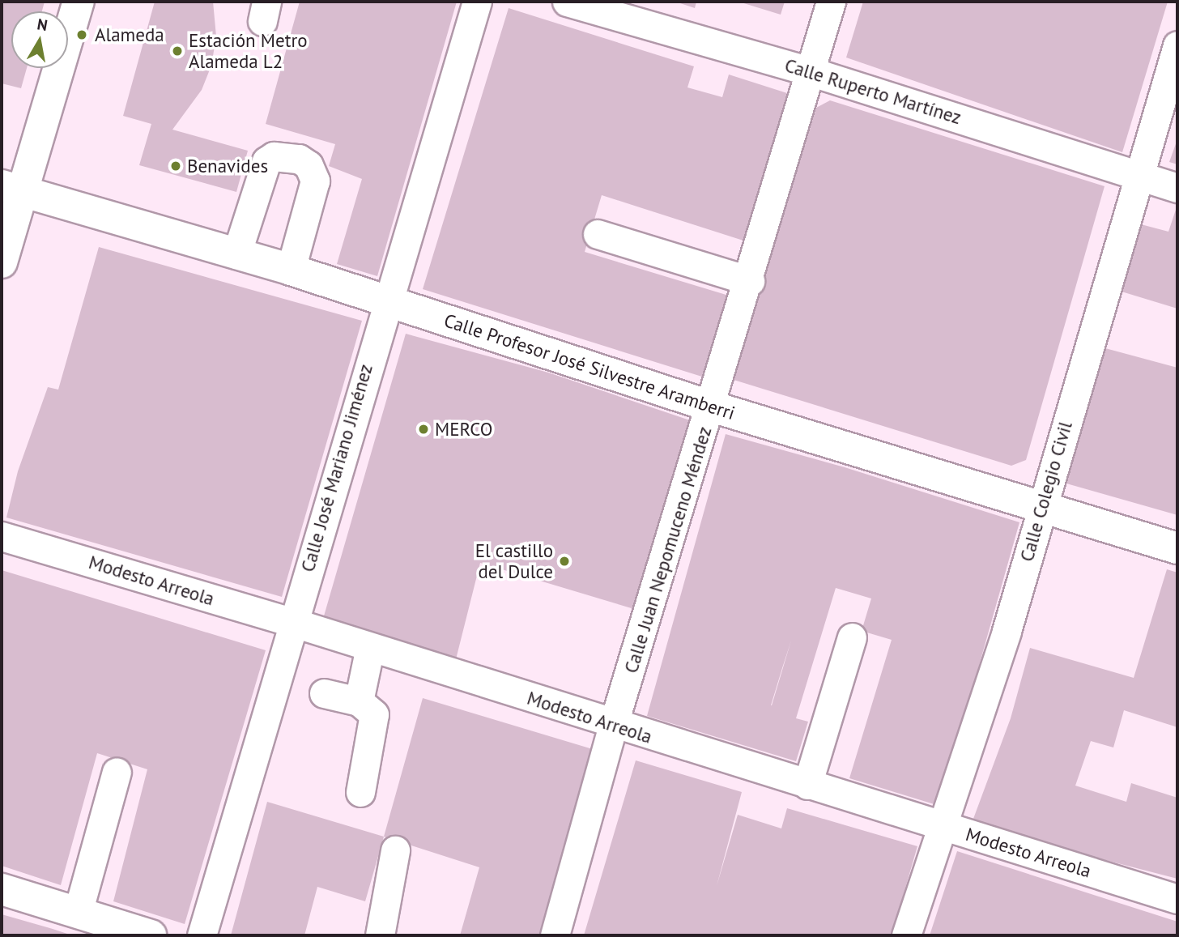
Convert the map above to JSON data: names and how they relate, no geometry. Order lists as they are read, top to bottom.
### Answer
{
  "streets": {
    "main road": ["Calle Profesor José Silvestre Aramberri"],
    "street": [
      "Calle Ruperto Martínez",
      "Calle José Mariano Jiménez",
      "Calle Colegio Civil",
      "Calle Juan Nepomuceno Méndez",
      "Modesto Arreola"
    ]
  },
  "crossings": [
    ["Calle Ruperto Martínez", "Calle Colegio Civil"],
    ["Calle Ruperto Martínez", "Calle Juan Nepomuceno Méndez"],
    ["Calle Profesor José Silvestre Aramberri", "Calle José Mariano Jiménez"],
    ["Calle Profesor José Silvestre Aramberri", "Calle Colegio Civil"],
    ["Calle Profesor José Silvestre Aramberri", "Calle Juan Nepomuceno Méndez"],
    ["Calle José Mariano Jiménez", "Modesto Arreola"],
    ["Calle Colegio Civil", "Modesto Arreola"],
    ["Calle Juan Nepomuceno Méndez", "Modesto Arreola"]
  ],
  "places": [
    "Alameda",
    "Estación Metro Alameda L2",
    "Benavides",
    "MERCO",
    "El castillo del Dulce"
  ],
  "north": "top"
}
